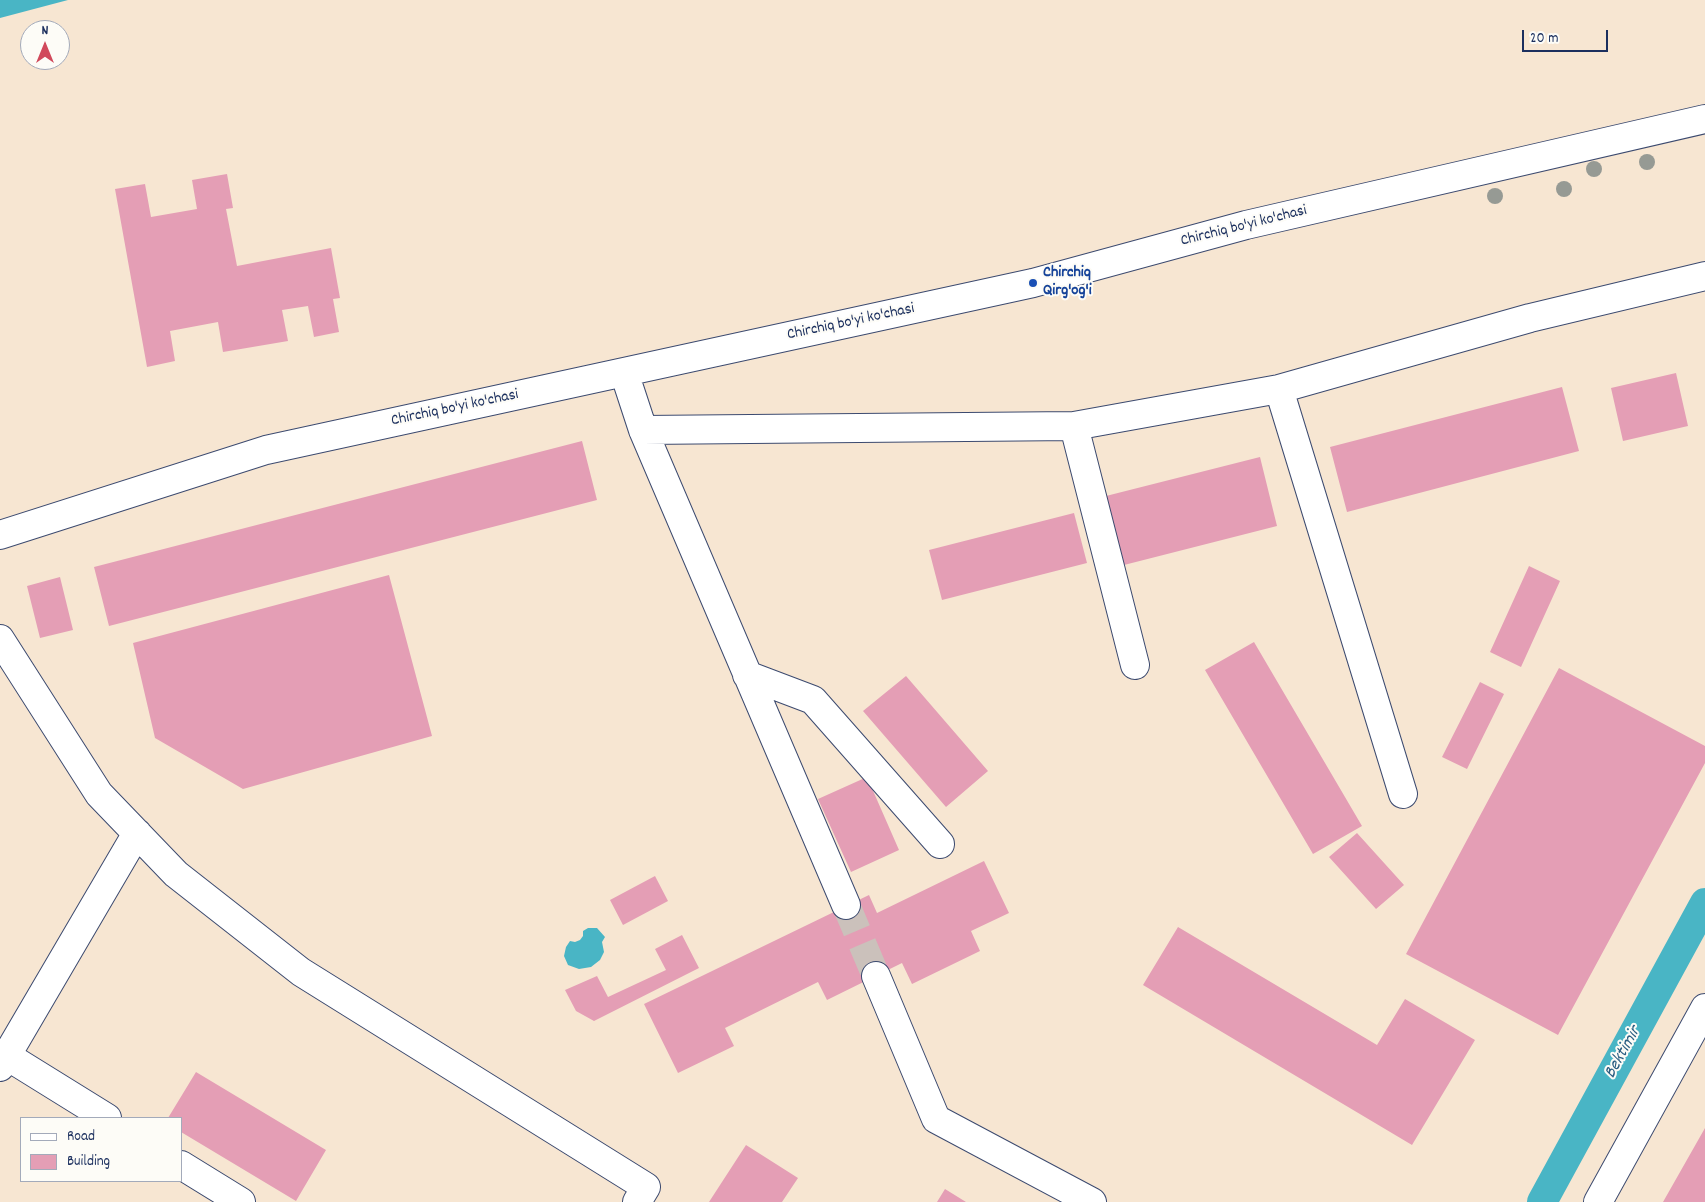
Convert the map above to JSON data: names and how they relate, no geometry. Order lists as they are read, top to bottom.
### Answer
{
  "streets": {
    "street": ["Chirchiq bo'yi ko'chasi"]
  },
  "water": ["Bektimir"],
  "places": ["Chirchiq Qirg'og'i"],
  "legend": ["Road", "Building"],
  "scale_bar": "20 m",
  "north": "top"
}
